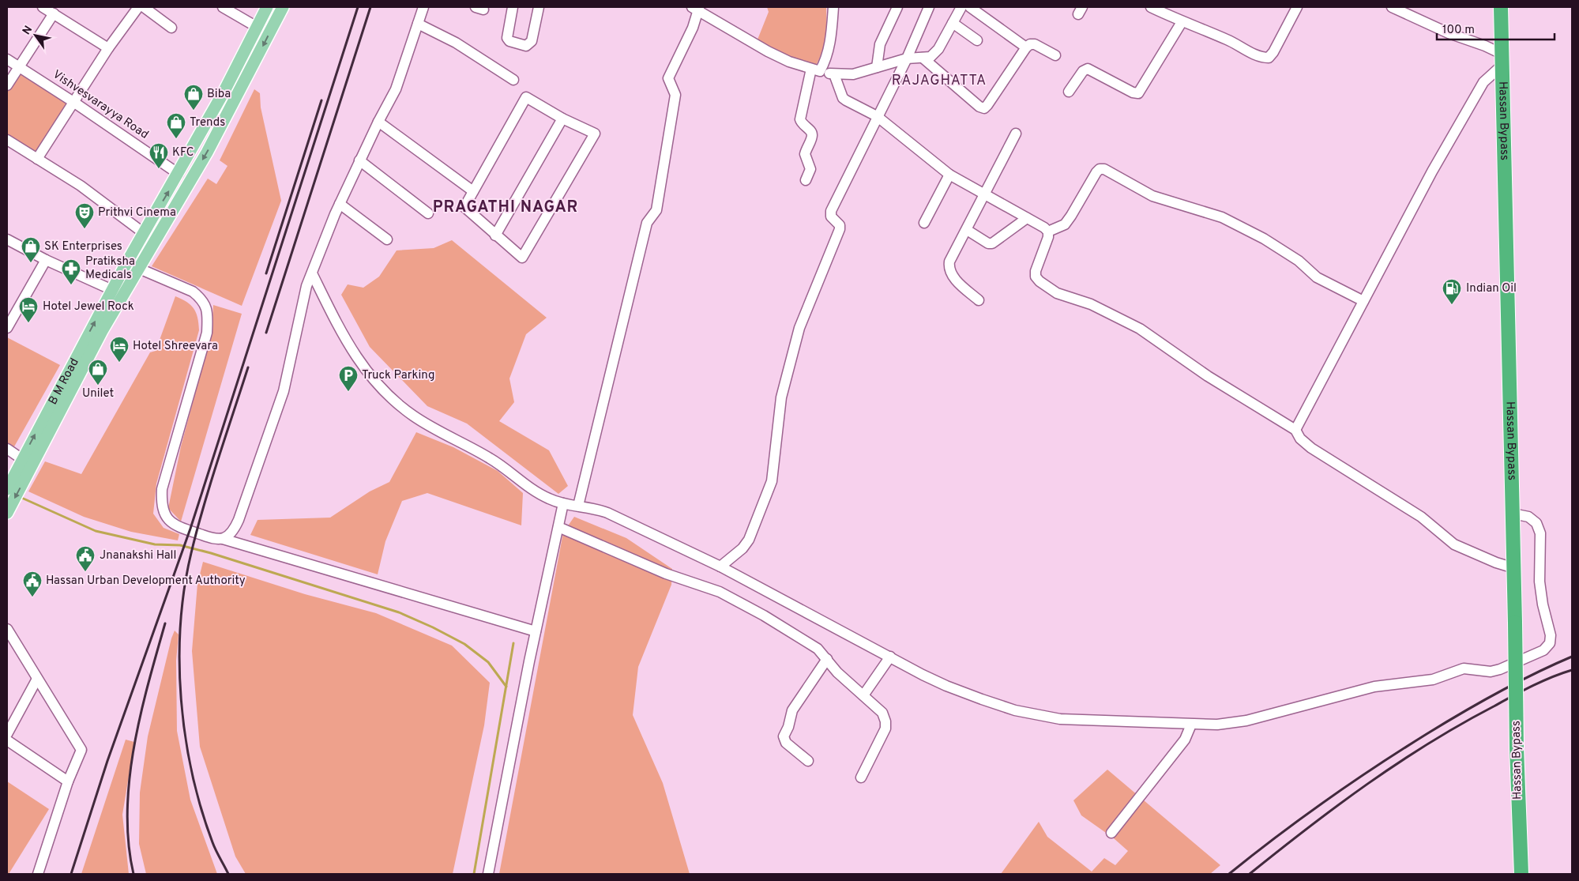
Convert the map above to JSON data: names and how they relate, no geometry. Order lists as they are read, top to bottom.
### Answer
{
  "streets": {
    "highway": ["Hassan Bypass"],
    "main road": ["B M Road"],
    "street": ["Vishvesvarayya Road"]
  },
  "districts": ["RAJAGHATTA", "PRAGATHI NAGAR"],
  "places": {
    "shop": [
      "Biba",
      "Trends",
      "SK Enterprises",
      "Unilet"
    ],
    "restaurant": ["KFC"],
    "theatre": ["Prithvi Cinema"],
    "pharmacy": ["Pratiksha Medicals"],
    "fuel station": ["Indian Oil"],
    "hotel": ["Hotel Jewel Rock", "Hotel Shreevara"],
    "parking": ["Truck Parking"],
    "public building": ["Jnanakshi Hall", "Hassan Urban Development Authority"]
  },
  "scale_bar": "100 m",
  "north": "top left"
}
